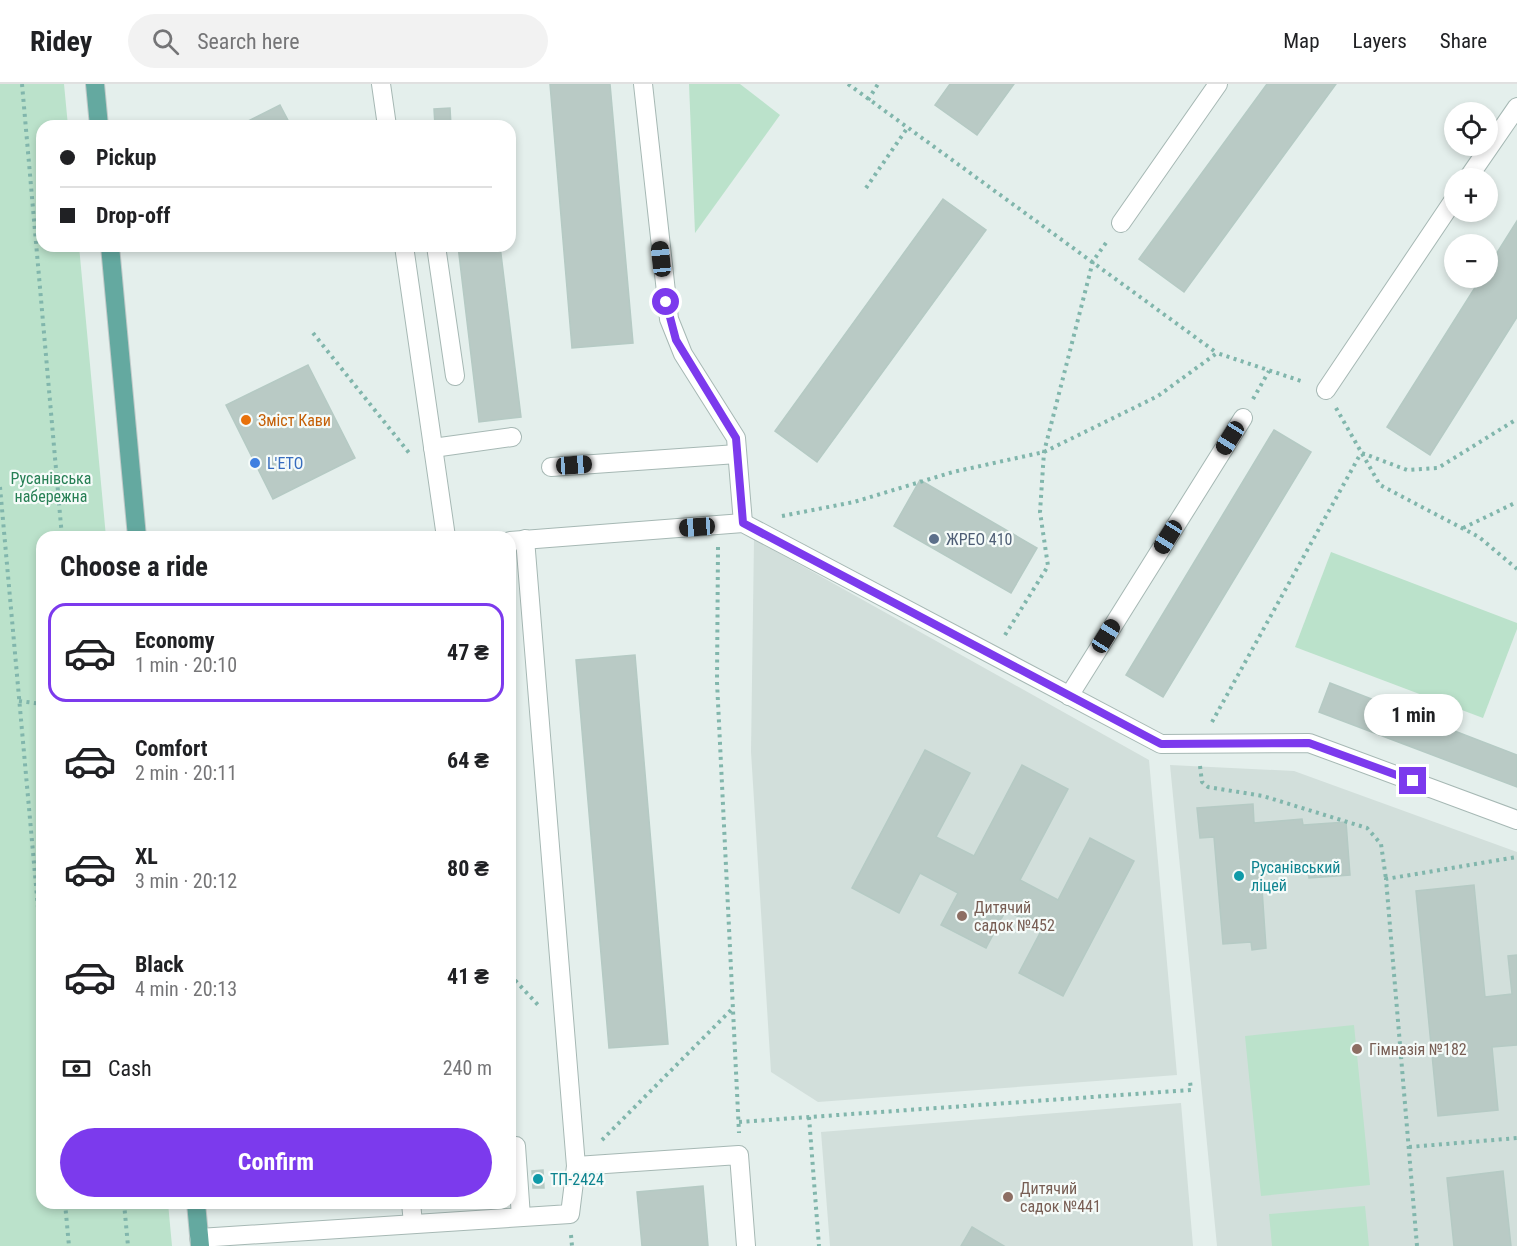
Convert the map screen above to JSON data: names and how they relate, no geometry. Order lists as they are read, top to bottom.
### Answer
{
  "parks": ["Русанівська набережна"],
  "places": [
    "Зміст Кави",
    "L'ETO",
    "ЖРЕО 410",
    "Русанівський ліцей",
    "Дитячий садок №452",
    "Гімназія №182",
    "ТП-2424",
    "Дитячий садок №441"
  ],
  "page": {
    "header": "Ridey",
    "search": "Search here",
    "nav": ["Map", "Layers", "Share"],
    "map_buttons": ["+", "−"],
    "banner": ["Pickup", "Drop-off"],
    "heading": "Choose a ride",
    "list": [
      {
        "name": "Economy",
        "note": "1 min · 20:10",
        "value": "47 ₴"
      },
      {
        "name": "Comfort",
        "note": "2 min · 20:11",
        "value": "64 ₴"
      },
      {
        "name": "XL",
        "note": "3 min · 20:12",
        "value": "80 ₴"
      },
      {
        "name": "Black",
        "note": "4 min · 20:13",
        "value": "41 ₴"
      }
    ],
    "bubble": "1 min",
    "pay": ["Cash", "240 m"],
    "buttons": "Confirm"
  }
}
